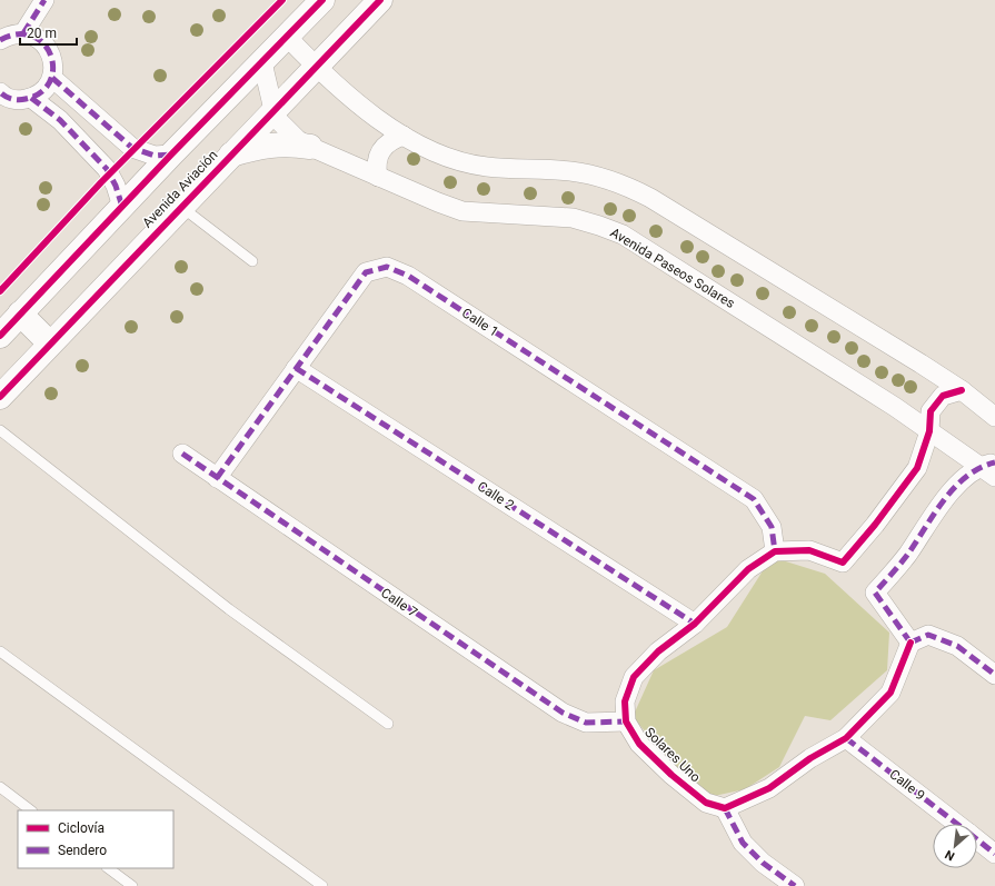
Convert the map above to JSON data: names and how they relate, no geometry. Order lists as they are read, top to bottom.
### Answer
{
  "streets": {
    "main road": ["Avenida Aviación"],
    "street": [
      "Avenida Paseos Solares",
      "Calle 1",
      "Calle 2",
      "Calle 7",
      "Solares Uno",
      "Calle 9"
    ]
  },
  "crossings": [
    ["Avenida Aviación", "Avenida Paseos Solares"],
    ["Calle 1", "Calle 2"],
    ["Calle 1", "Calle 7"],
    ["Calle 7", "Solares Uno"]
  ],
  "legend": ["Ciclovía", "Sendero"],
  "scale_bar": "20 m",
  "north": "bottom left"
}
